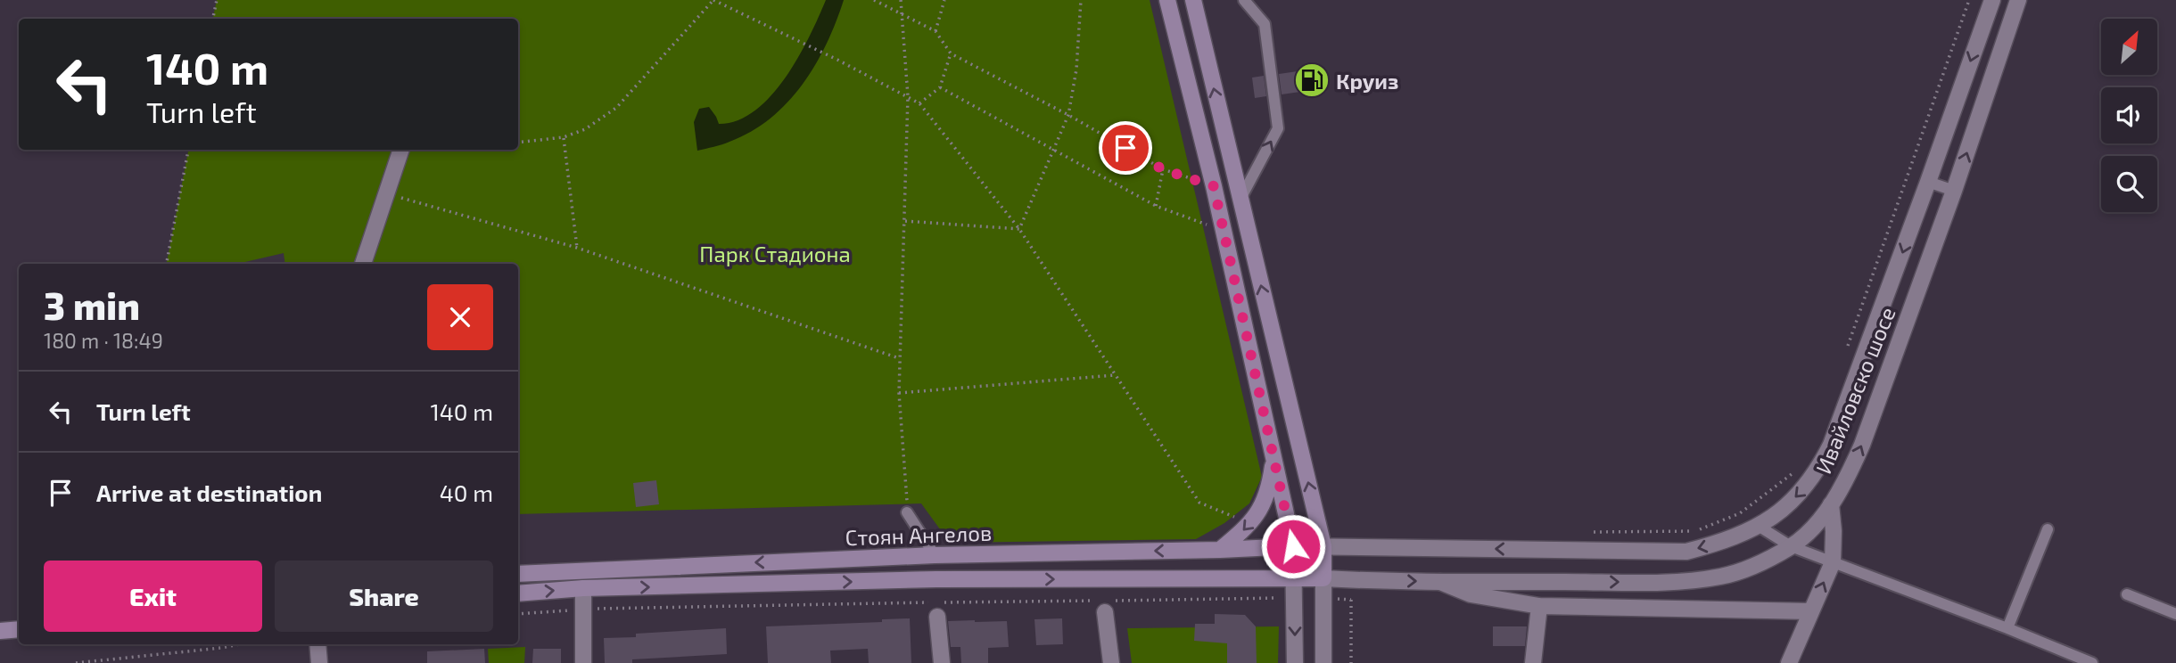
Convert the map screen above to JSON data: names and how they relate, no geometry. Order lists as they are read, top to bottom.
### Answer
{
  "streets": {
    "main road": ["Стоян Ангелов"],
    "street": ["Ивайловско шосе"]
  },
  "crossings": [
    ["Ивайловско шосе", "Стоян Ангелов"]
  ],
  "parks": ["Парк Стадиона"],
  "places": {
    "fuel station": ["Круиз"]
  },
  "north": "top right",
  "page": {
    "turn": ["140 m", "Turn left"],
    "heading": ["3 min", "180 m · 18:49"],
    "list": [
      {
        "name": "Turn left",
        "value": "140 m"
      },
      {
        "name": "Arrive at destination",
        "value": "40 m"
      }
    ],
    "buttons": ["Exit", "Share"]
  }
}
